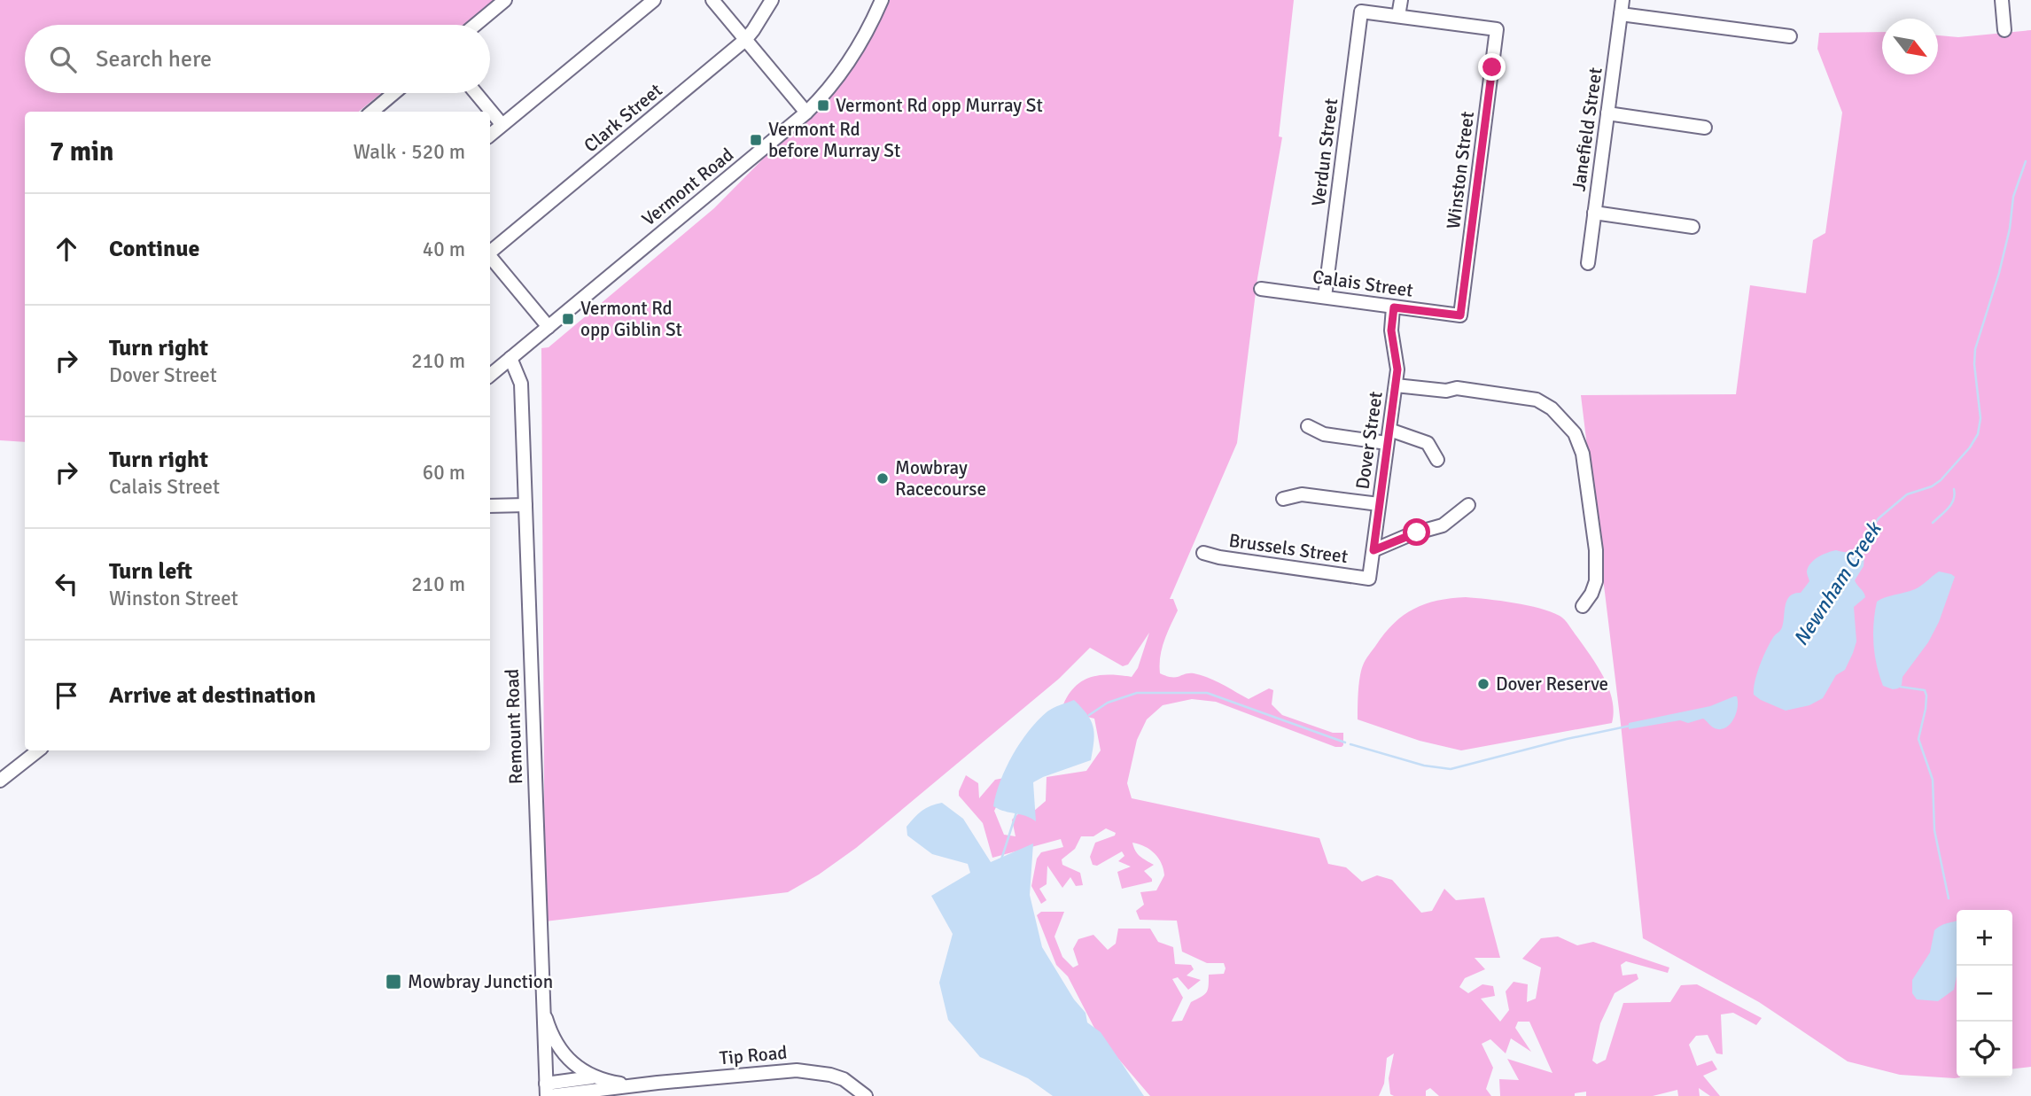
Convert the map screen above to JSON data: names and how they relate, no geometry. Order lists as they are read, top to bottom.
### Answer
{
  "streets": {
    "street": [
      "Clark Street",
      "Janefield Street",
      "Verdun Street",
      "Winston Street",
      "Vermont Road",
      "Calais Street",
      "Dover Street",
      "Brussels Street",
      "Remount Road",
      "Tip Road"
    ]
  },
  "crossings": [
    ["Verdun Street", "Winston Street"],
    ["Verdun Street", "Calais Street"],
    ["Winston Street", "Calais Street"],
    ["Vermont Road", "Remount Road"],
    ["Calais Street", "Dover Street"],
    ["Dover Street", "Brussels Street"],
    ["Remount Road", "Tip Road"]
  ],
  "water": ["Newnham Creek"],
  "places": {
    "transit": [
      "Vermont Rd opp Murray St",
      "Vermont Rd before Murray St",
      "Vermont Rd opp Giblin St",
      "Mowbray Junction"
    ],
    "other": ["Mowbray Racecourse", "Dover Reserve"]
  },
  "north": "bottom right",
  "page": {
    "search": "Search here",
    "heading": ["7 min", "Walk · 520 m"],
    "list": [
      ["Continue", "40 m"],
      ["Turn right", "Dover Street", "210 m"],
      ["Turn right", "Calais Street", "60 m"],
      ["Turn left", "Winston Street", "210 m"],
      "Arrive at destination"
    ],
    "map_buttons": ["+", "−"]
  }
}
